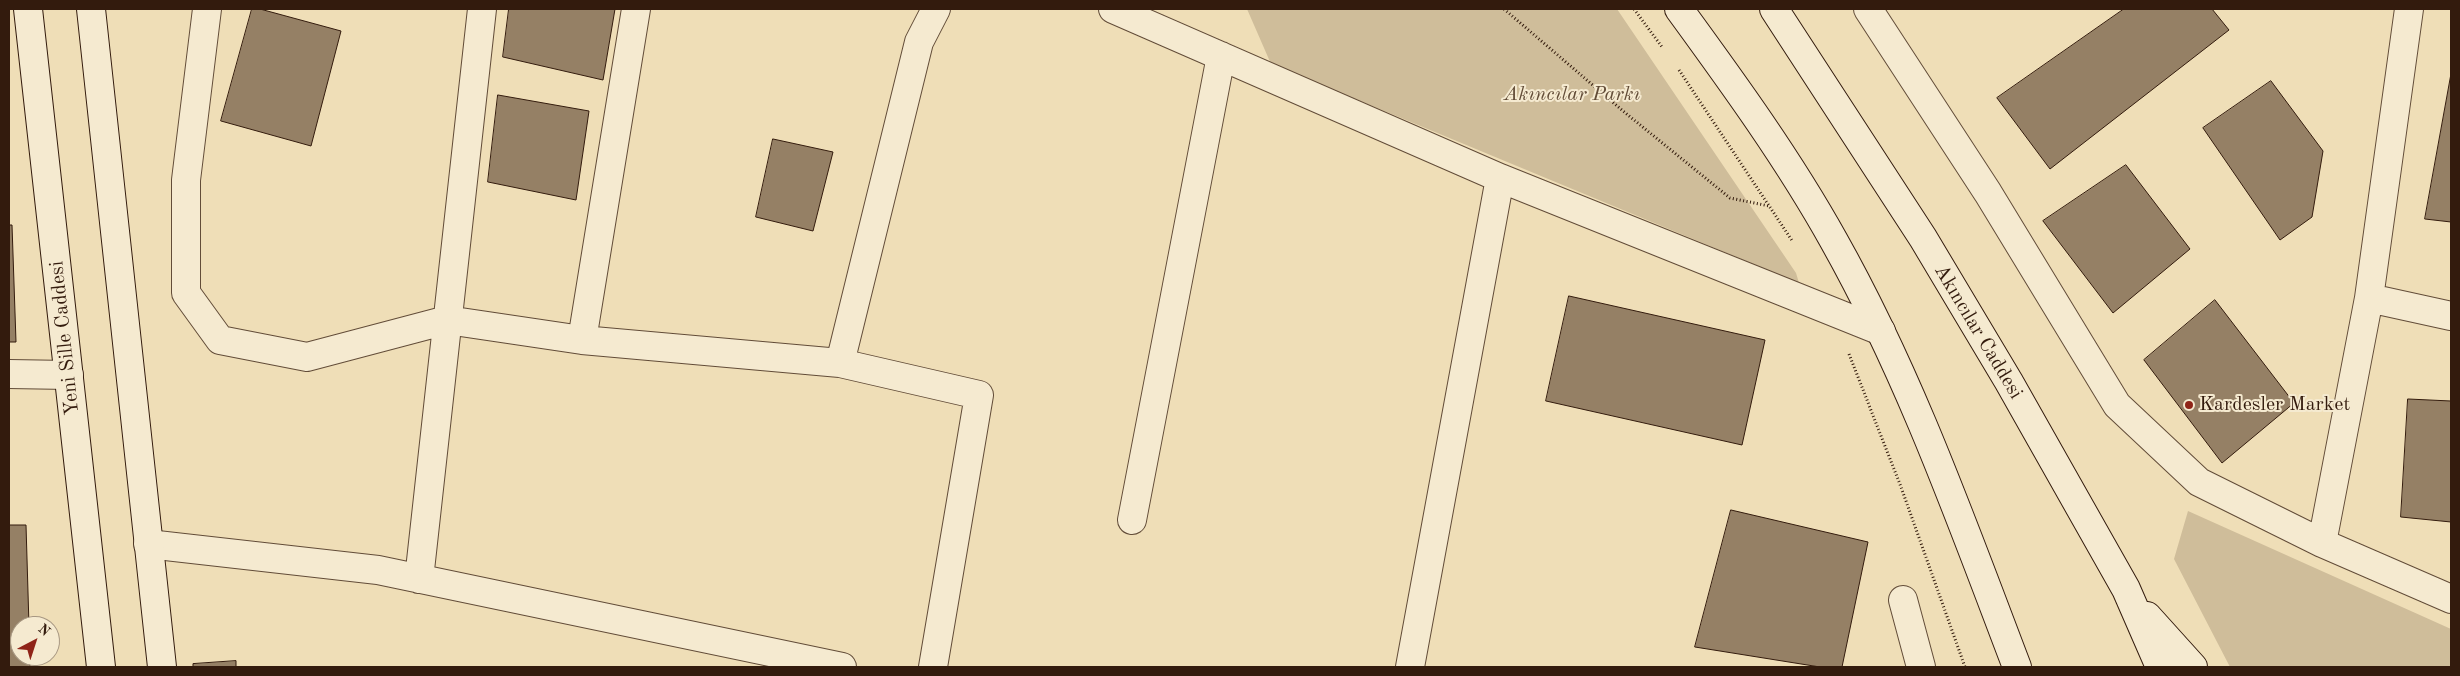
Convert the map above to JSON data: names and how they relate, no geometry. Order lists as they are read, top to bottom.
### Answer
{
  "streets": {
    "street": ["Akıncılar Caddesi", "Yeni Sille Caddesi"]
  },
  "parks": ["Akıncılar Parkı"],
  "places": ["Kardesler Market"],
  "north": "top right"
}
